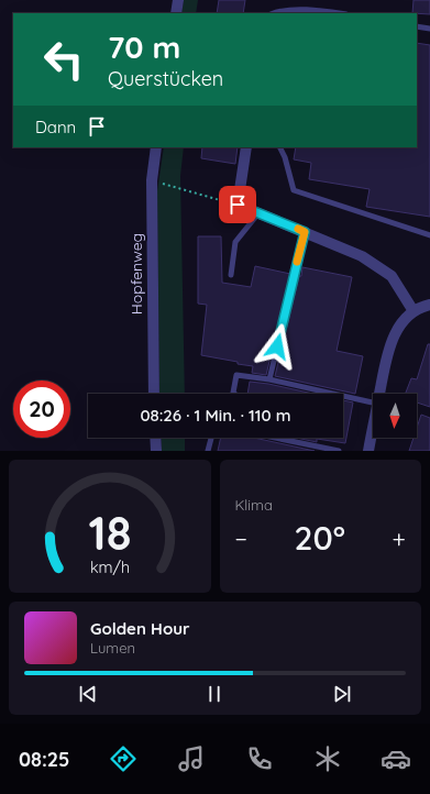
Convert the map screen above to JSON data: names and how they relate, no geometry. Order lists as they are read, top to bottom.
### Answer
{
  "streets": {
    "street": ["Hopfenweg"]
  },
  "north": "bottom",
  "page": {
    "turn": ["70 m", "Querstücken"],
    "then": "Dann",
    "limit": "20",
    "trip": "08:26 · 1 Min. · 110 m",
    "tile": "Klima",
    "heat": ["−", "20°", "+"],
    "song": ["Golden Hour", "Lumen"],
    "tabs": "08:25",
    "gauge": ["18", "km/h"]
  }
}
